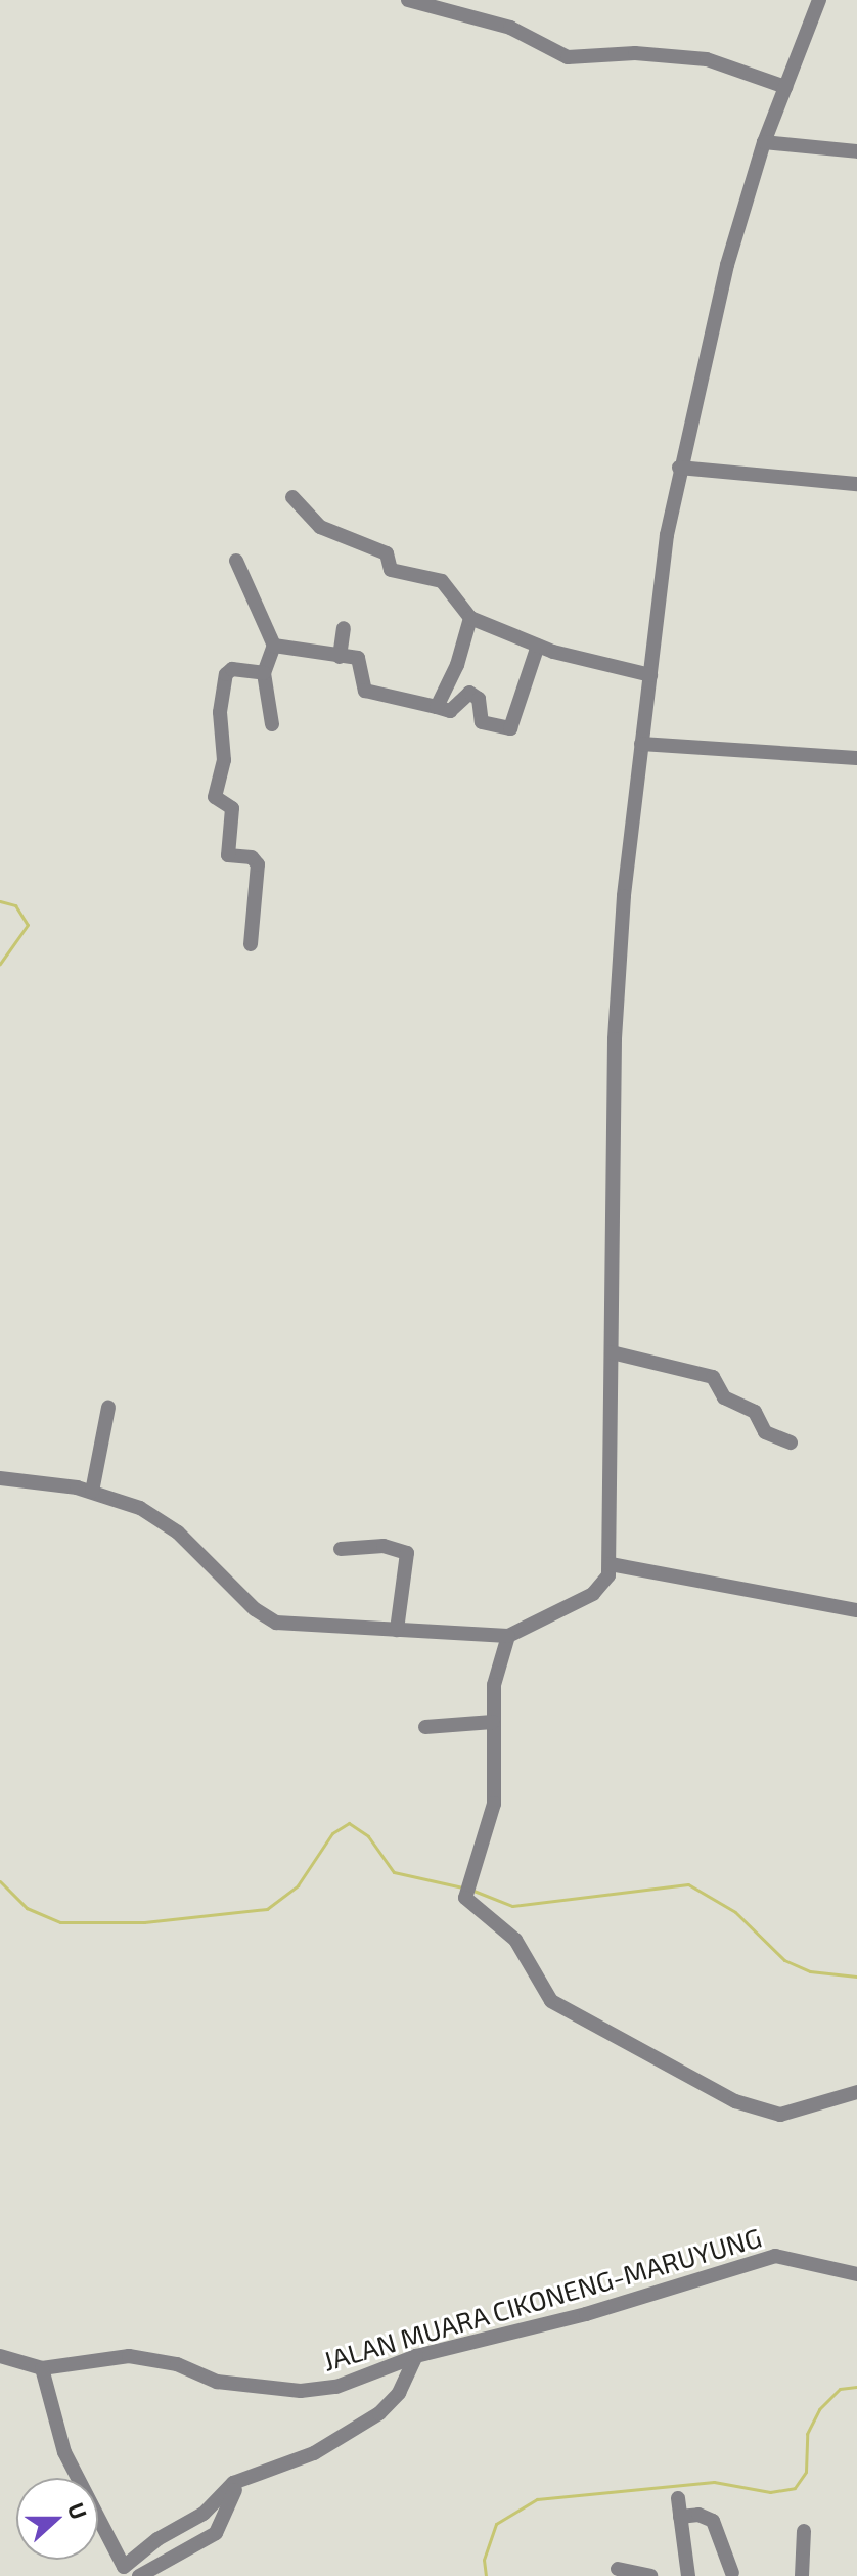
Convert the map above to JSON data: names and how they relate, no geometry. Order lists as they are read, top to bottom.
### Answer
{
  "streets": {
    "street": ["JALAN MUARA CIKONENG-MARUYUNG"]
  },
  "north": "right"
}
